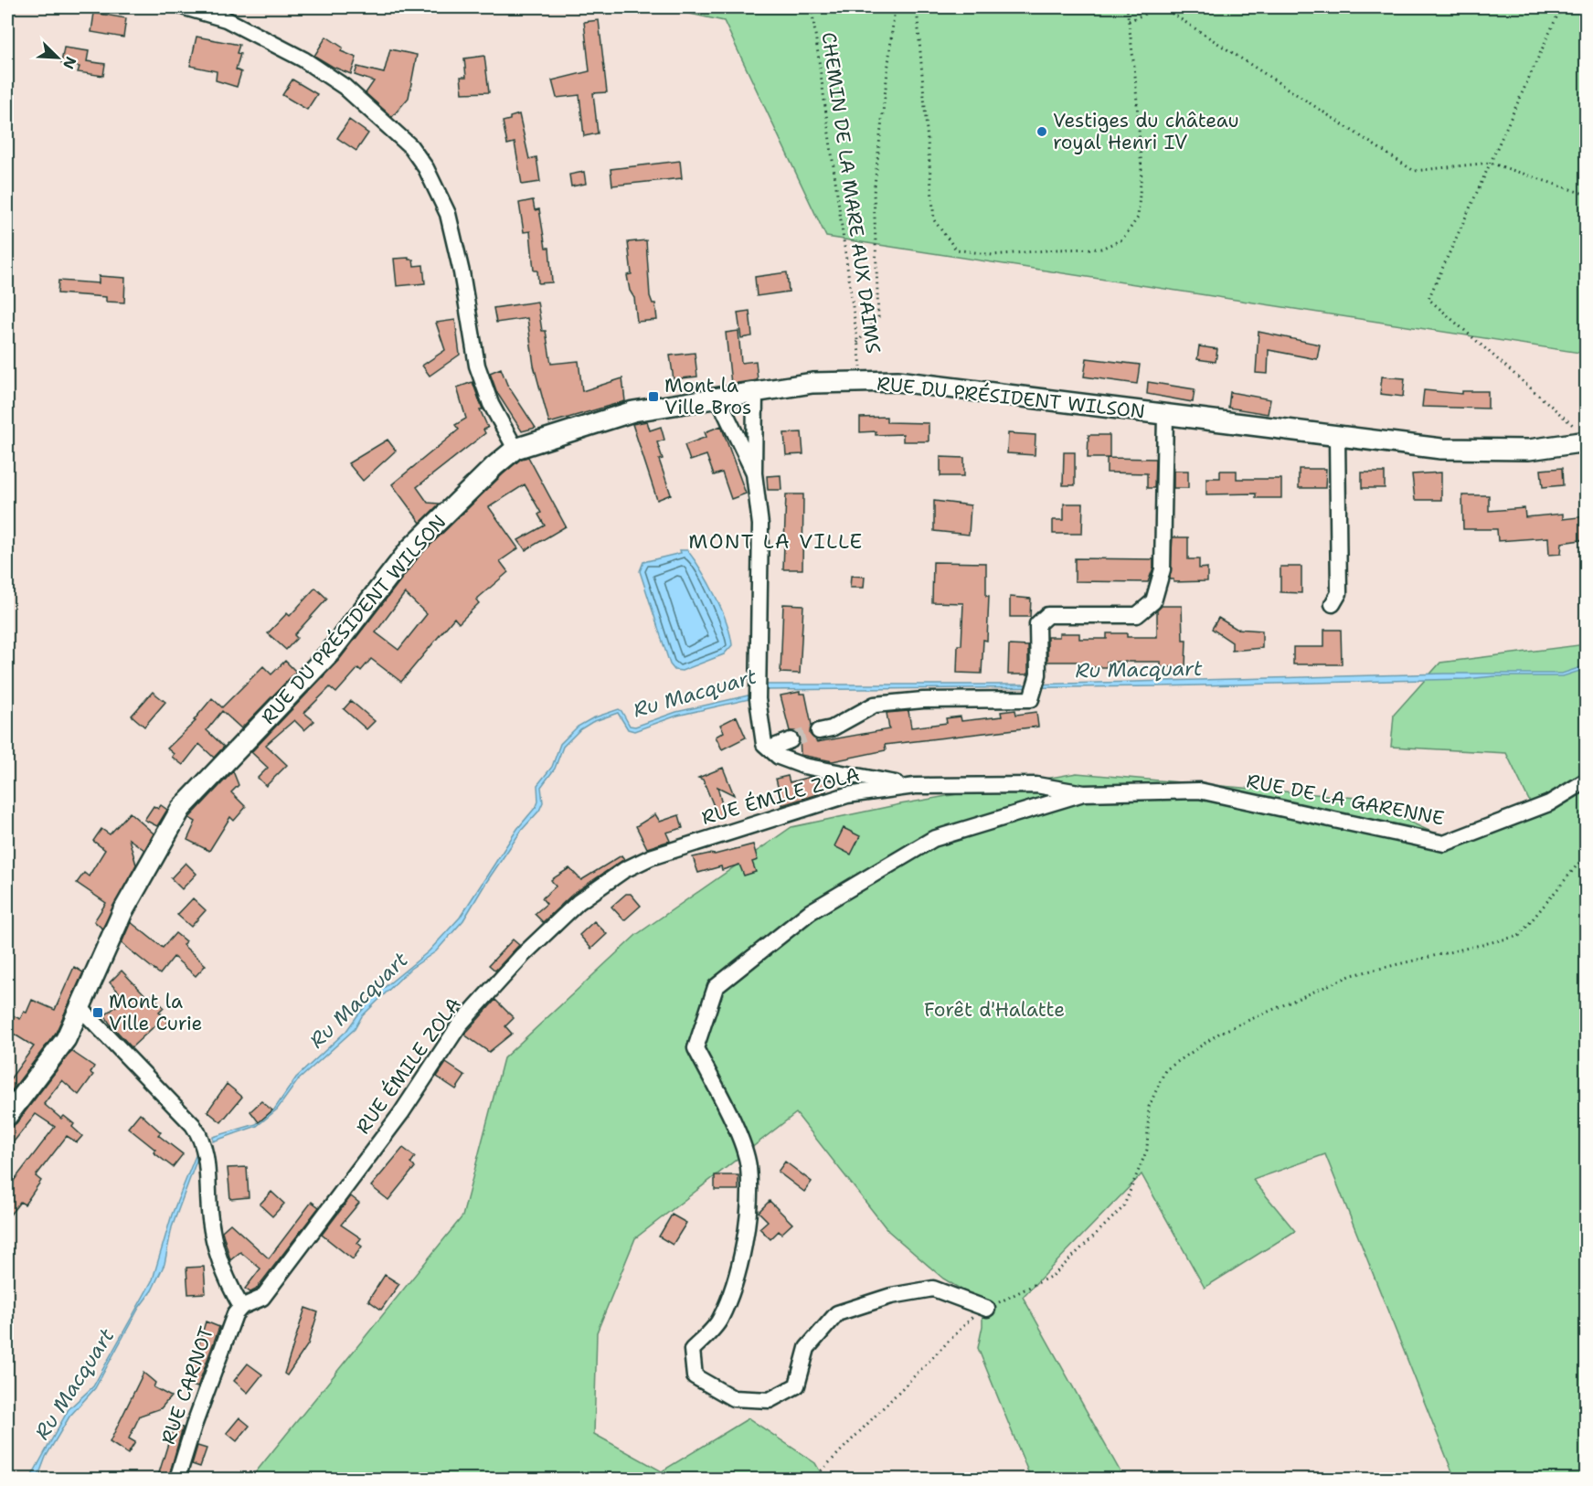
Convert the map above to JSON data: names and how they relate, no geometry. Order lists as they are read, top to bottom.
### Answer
{
  "streets": {
    "street": [
      "RUE DU PRÉSIDENT WILSON",
      "RUE ÉMILE ZOLA",
      "RUE DE LA GARENNE",
      "RUE CARNOT"
    ],
    "path": ["CHEMIN DE LA MARE AUX DAIMS"]
  },
  "crossings": [
    ["CHEMIN DE LA MARE AUX DAIMS", "RUE DU PRÉSIDENT WILSON"],
    ["RUE ÉMILE ZOLA", "RUE CARNOT"]
  ],
  "districts": ["MONT LA VILLE"],
  "water": ["Ru Macquart"],
  "parks": ["Forêt d'Halatte"],
  "places": {
    "other": ["Vestiges du château royal Henri IV"],
    "transit": ["Mont la Ville Bros", "Mont la Ville Curie"]
  },
  "north": "bottom right"
}
